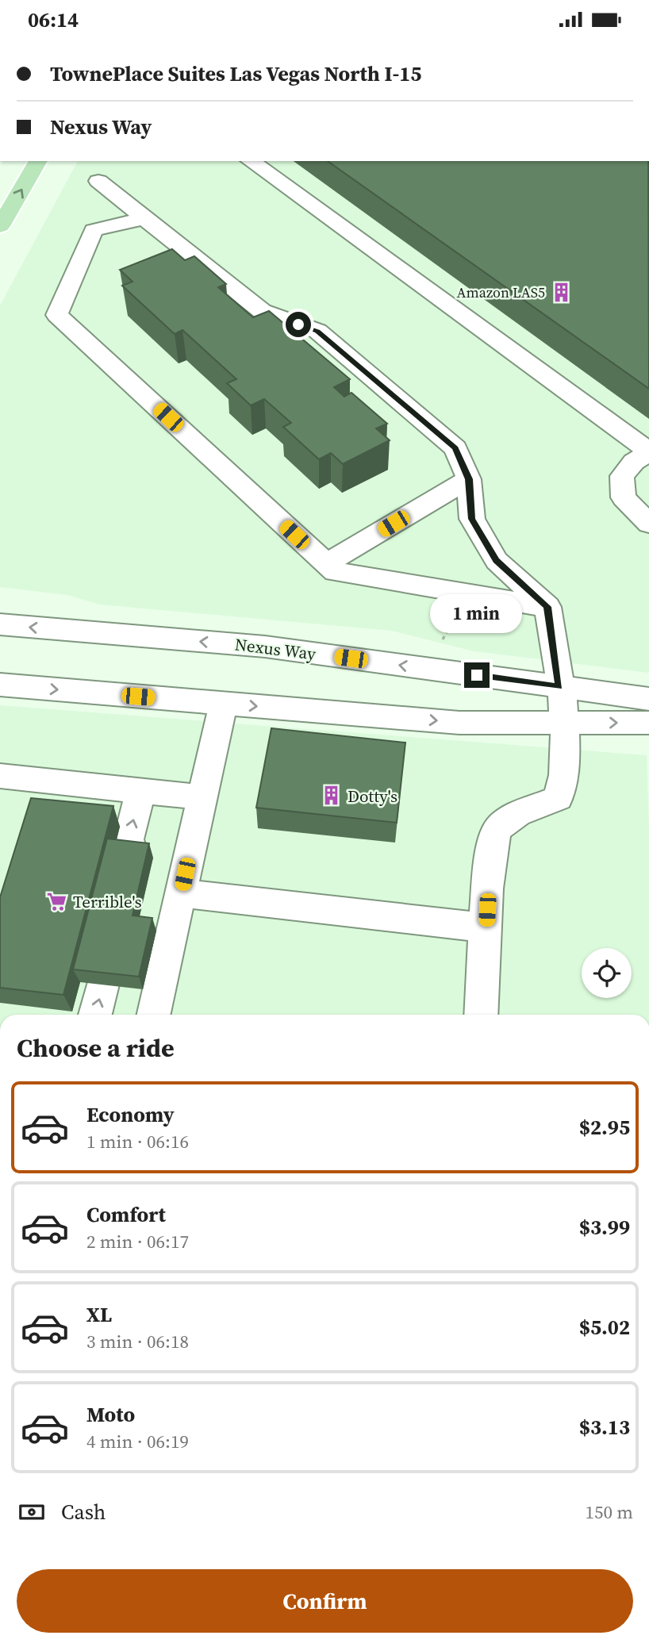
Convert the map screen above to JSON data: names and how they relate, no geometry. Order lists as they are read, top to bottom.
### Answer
{
  "streets": {
    "street": ["Nexus Way"]
  },
  "places": {
    "building": ["Amazon LAS5", "Dotty's"],
    "supermarket": ["Terrible's"]
  },
  "page": {
    "status": "06:14",
    "banner": ["TownePlace Suites Las Vegas North I-15", "Nexus Way"],
    "bubble": "1 min",
    "heading": "Choose a ride",
    "list": [
      {
        "name": "Economy",
        "note": "1 min · 06:16",
        "value": "$2.95"
      },
      {
        "name": "Comfort",
        "note": "2 min · 06:17",
        "value": "$3.99"
      },
      {
        "name": "XL",
        "note": "3 min · 06:18",
        "value": "$5.02"
      },
      {
        "name": "Moto",
        "note": "4 min · 06:19",
        "value": "$3.13"
      }
    ],
    "pay": ["Cash", "150 m"],
    "buttons": "Confirm"
  }
}
